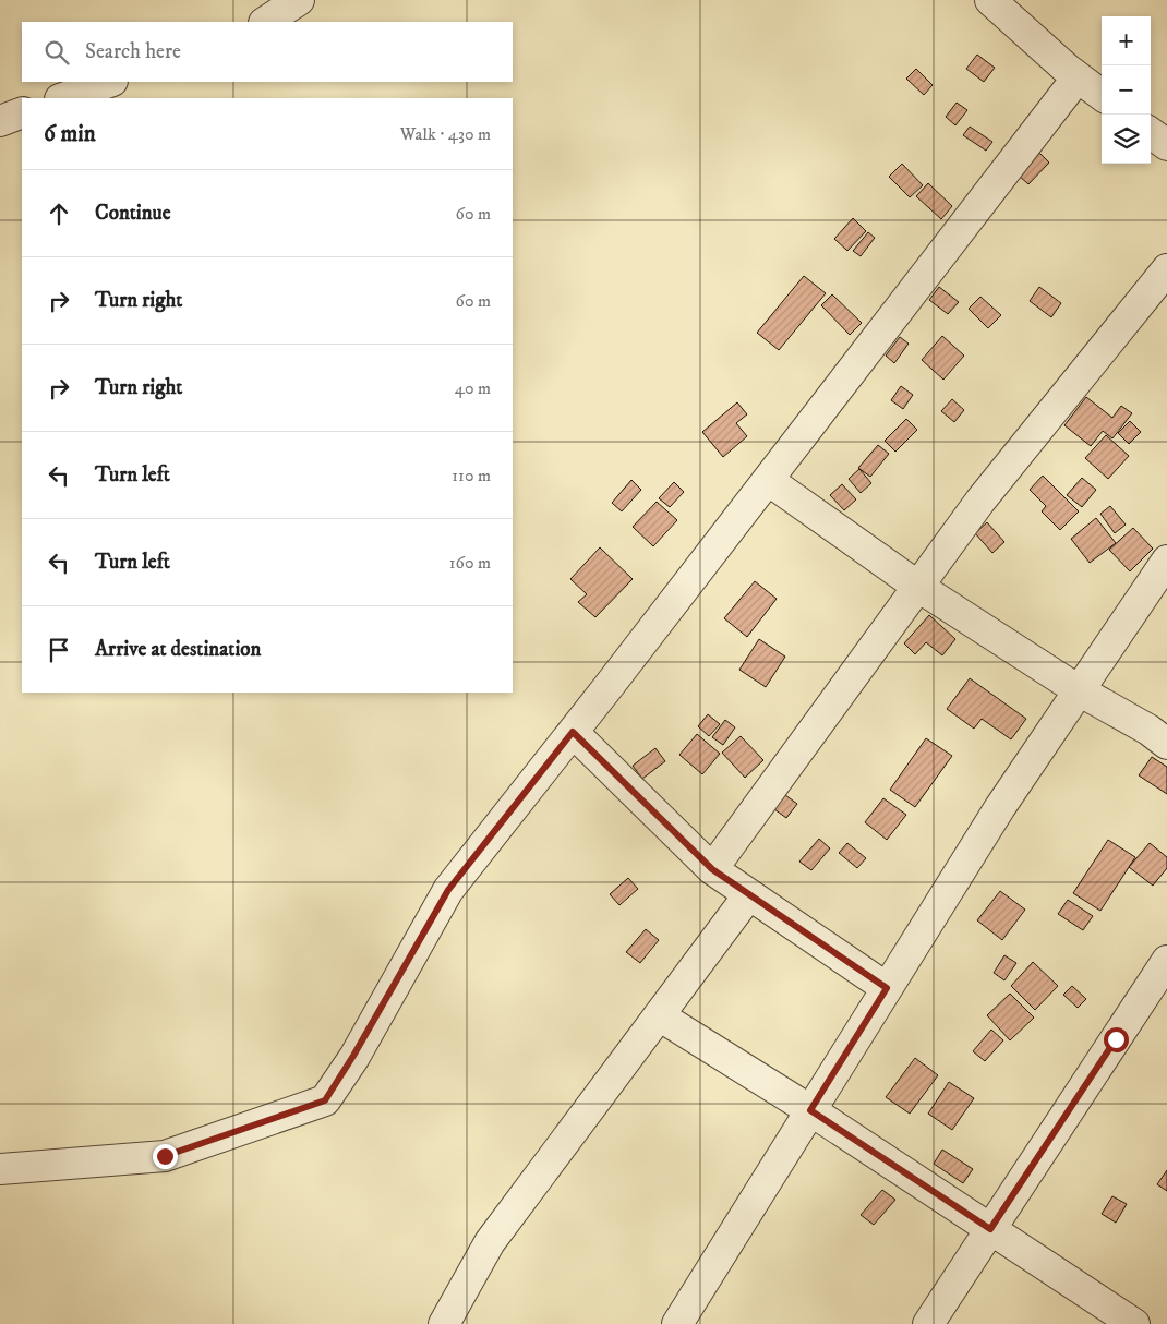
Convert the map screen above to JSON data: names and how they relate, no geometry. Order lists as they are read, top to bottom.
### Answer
{
  "page": {
    "map_buttons": ["+", "−"],
    "search": "Search here",
    "heading": ["6 min", "Walk · 430 m"],
    "list": [
      ["Continue", "60 m"],
      ["Turn right", "60 m"],
      ["Turn right", "40 m"],
      ["Turn left", "110 m"],
      ["Turn left", "160 m"],
      "Arrive at destination"
    ]
  }
}
